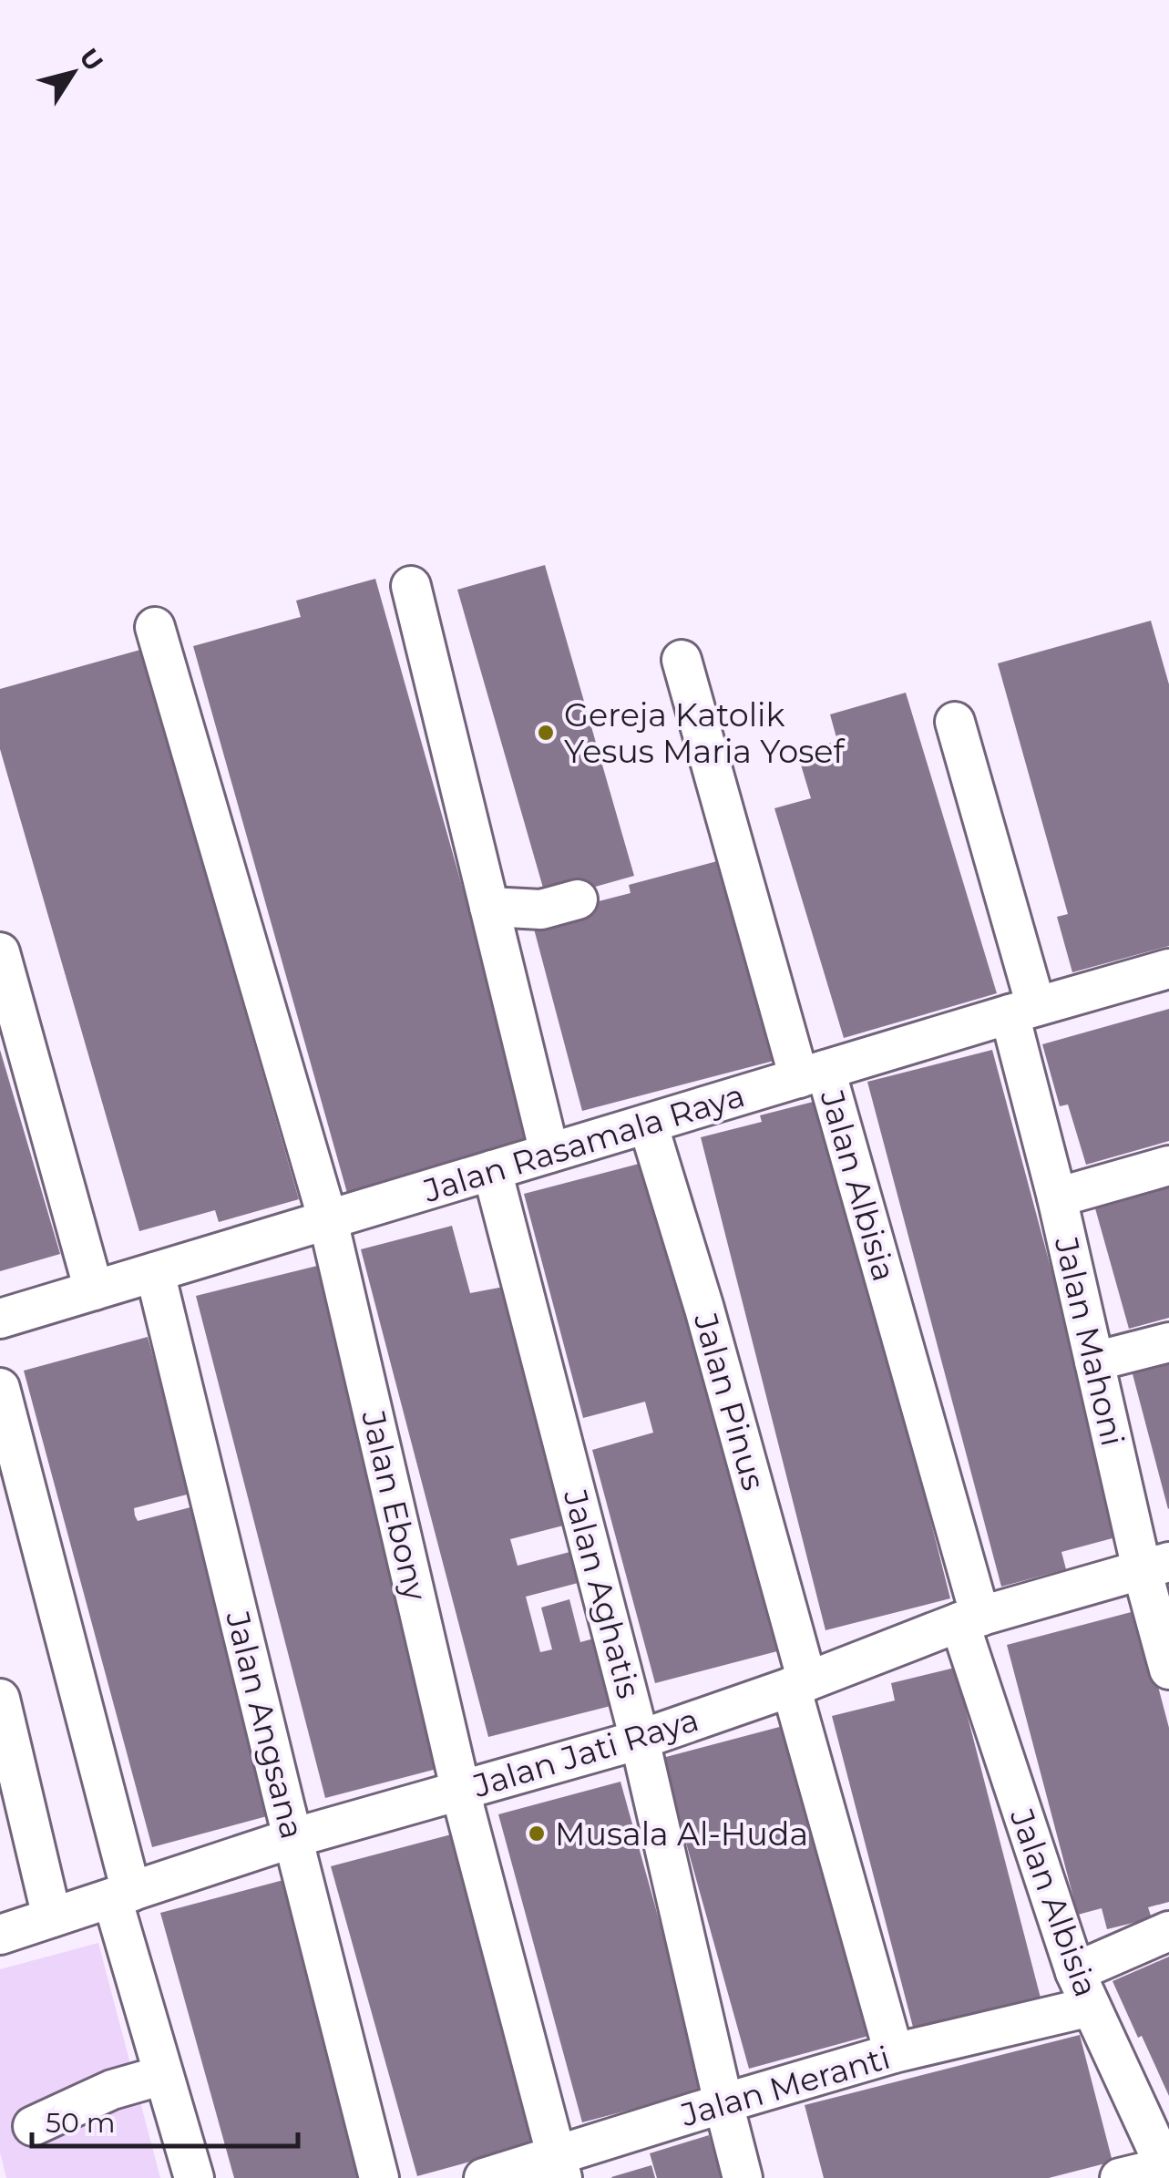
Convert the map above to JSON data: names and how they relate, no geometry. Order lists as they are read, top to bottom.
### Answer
{
  "streets": {
    "street": [
      "Jalan Rasamala Raya",
      "Jalan Albisia",
      "Jalan Mahoni",
      "Jalan Pinus",
      "Jalan Ebony",
      "Jalan Aghatis",
      "Jalan Angsana",
      "Jalan Jati Raya",
      "Jalan Meranti"
    ]
  },
  "crossings": [
    ["Jalan Rasamala Raya", "Jalan Albisia"],
    ["Jalan Rasamala Raya", "Jalan Mahoni"],
    ["Jalan Rasamala Raya", "Jalan Pinus"],
    ["Jalan Rasamala Raya", "Jalan Ebony"],
    ["Jalan Rasamala Raya", "Jalan Aghatis"],
    ["Jalan Rasamala Raya", "Jalan Angsana"],
    ["Jalan Albisia", "Jalan Jati Raya"],
    ["Jalan Albisia", "Jalan Meranti"],
    ["Jalan Mahoni", "Jalan Jati Raya"],
    ["Jalan Pinus", "Jalan Jati Raya"],
    ["Jalan Pinus", "Jalan Meranti"],
    ["Jalan Ebony", "Jalan Jati Raya"],
    ["Jalan Ebony", "Jalan Meranti"],
    ["Jalan Aghatis", "Jalan Jati Raya"],
    ["Jalan Aghatis", "Jalan Meranti"],
    ["Jalan Angsana", "Jalan Jati Raya"]
  ],
  "places": ["Gereja Katolik Yesus Maria Yosef", "Musala Al-Huda"],
  "scale_bar": "50 m",
  "north": "top right"
}
